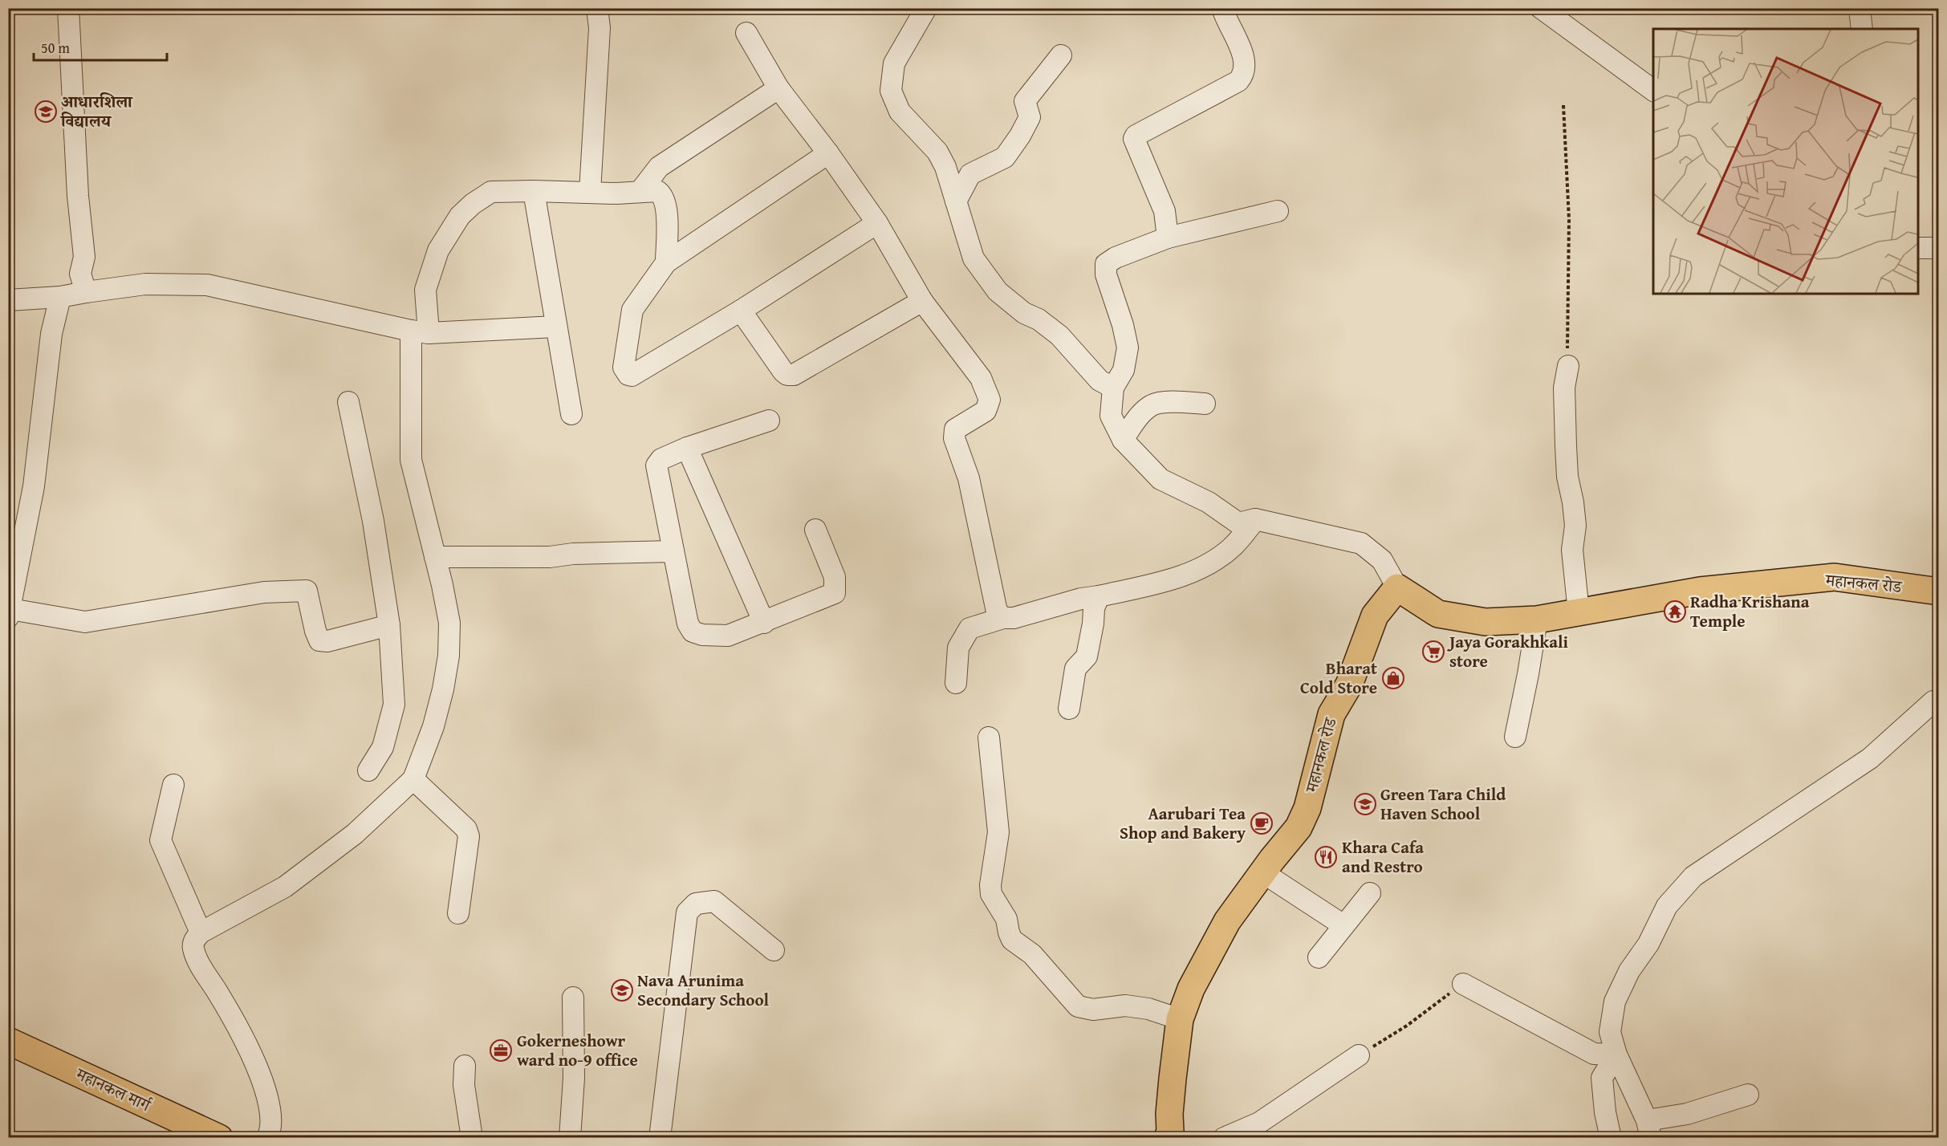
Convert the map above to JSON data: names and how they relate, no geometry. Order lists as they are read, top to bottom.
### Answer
{
  "streets": {
    "main road": ["महानकल रोड", "महानकल मार्ग"]
  },
  "places": {
    "school or university": ["आधारशिला विद्यालय", "Green Tara Child Haven School", "Nava Arunima Secondary School"],
    "temple": ["Radha Krishana Temple"],
    "supermarket": ["Jaya Gorakhkali store"],
    "shop": ["Bharat Cold Store"],
    "cafe": ["Aarubari Tea Shop and Bakery"],
    "restaurant": ["Khara Cafa and Restro"],
    "office": ["Gokerneshowr ward no-9 office"]
  },
  "scale_bar": "50 m"
}
